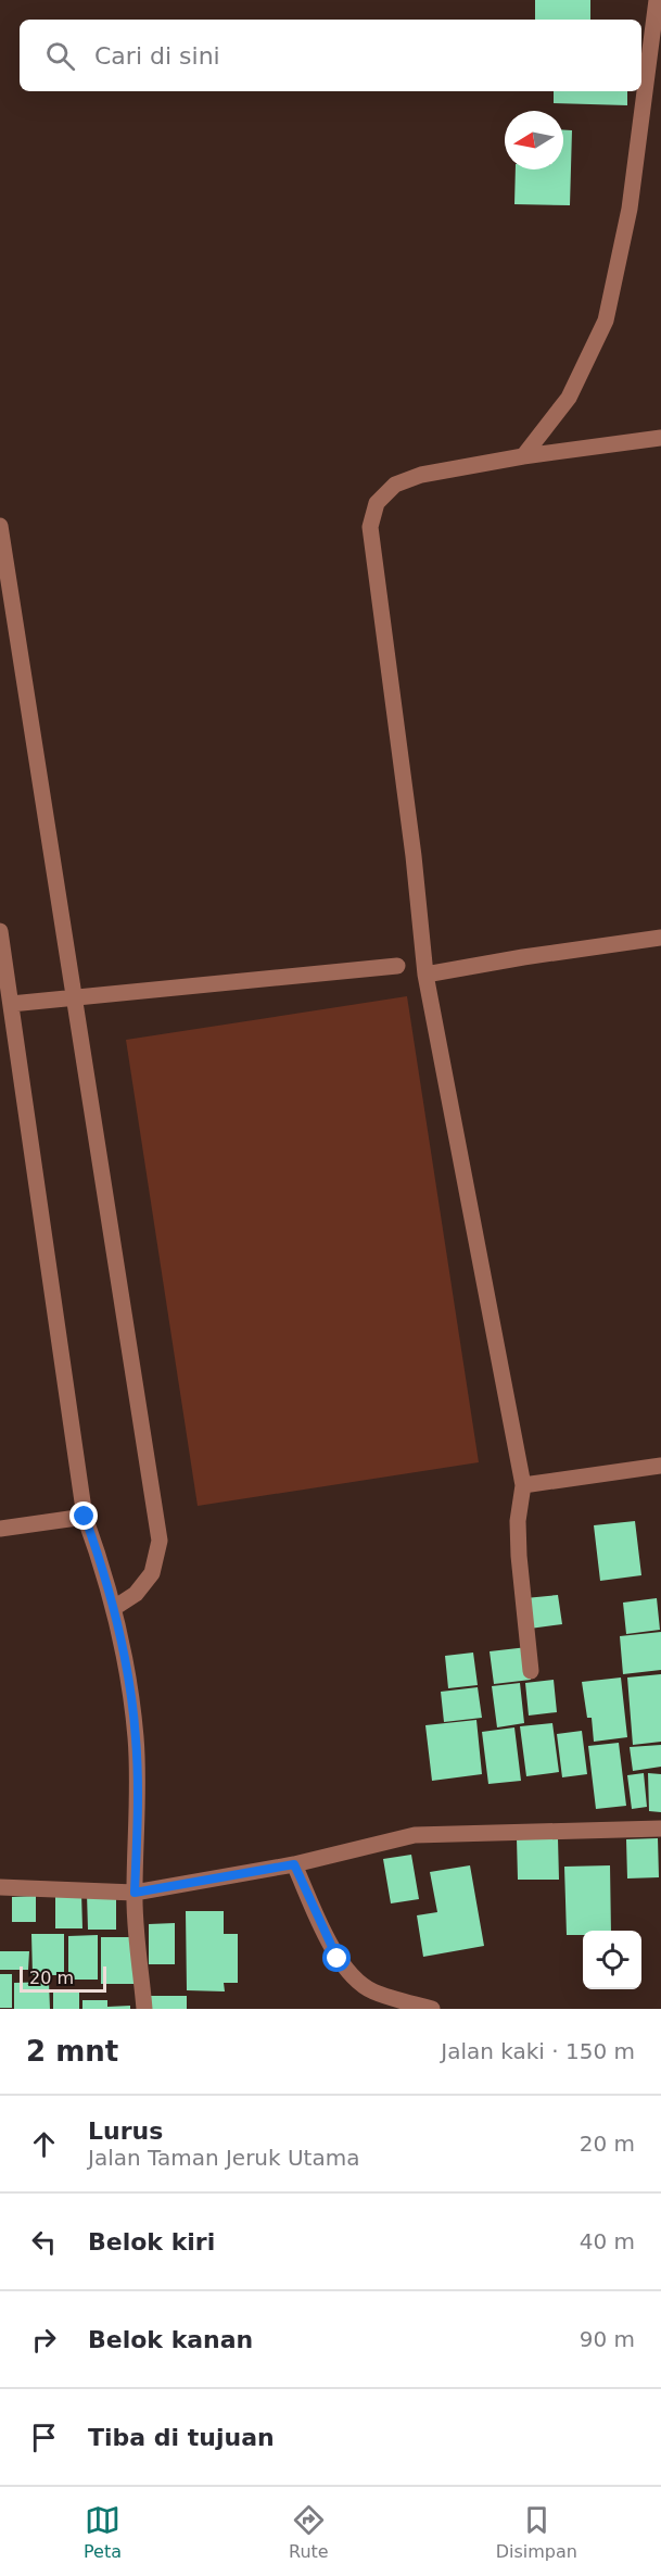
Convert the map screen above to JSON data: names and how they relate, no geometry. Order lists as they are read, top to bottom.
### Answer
{
  "scale_bar": "20 m",
  "north": "left",
  "page": {
    "search": "Cari di sini",
    "scale": "20 m",
    "heading": ["2 mnt", "Jalan kaki · 150 m"],
    "list": [
      ["Lurus", "Jalan Taman Jeruk Utama", "20 m"],
      ["Belok kiri", "40 m"],
      ["Belok kanan", "90 m"],
      "Tiba di tujuan"
    ],
    "nav": ["Peta", "Rute", "Disimpan"]
  }
}
